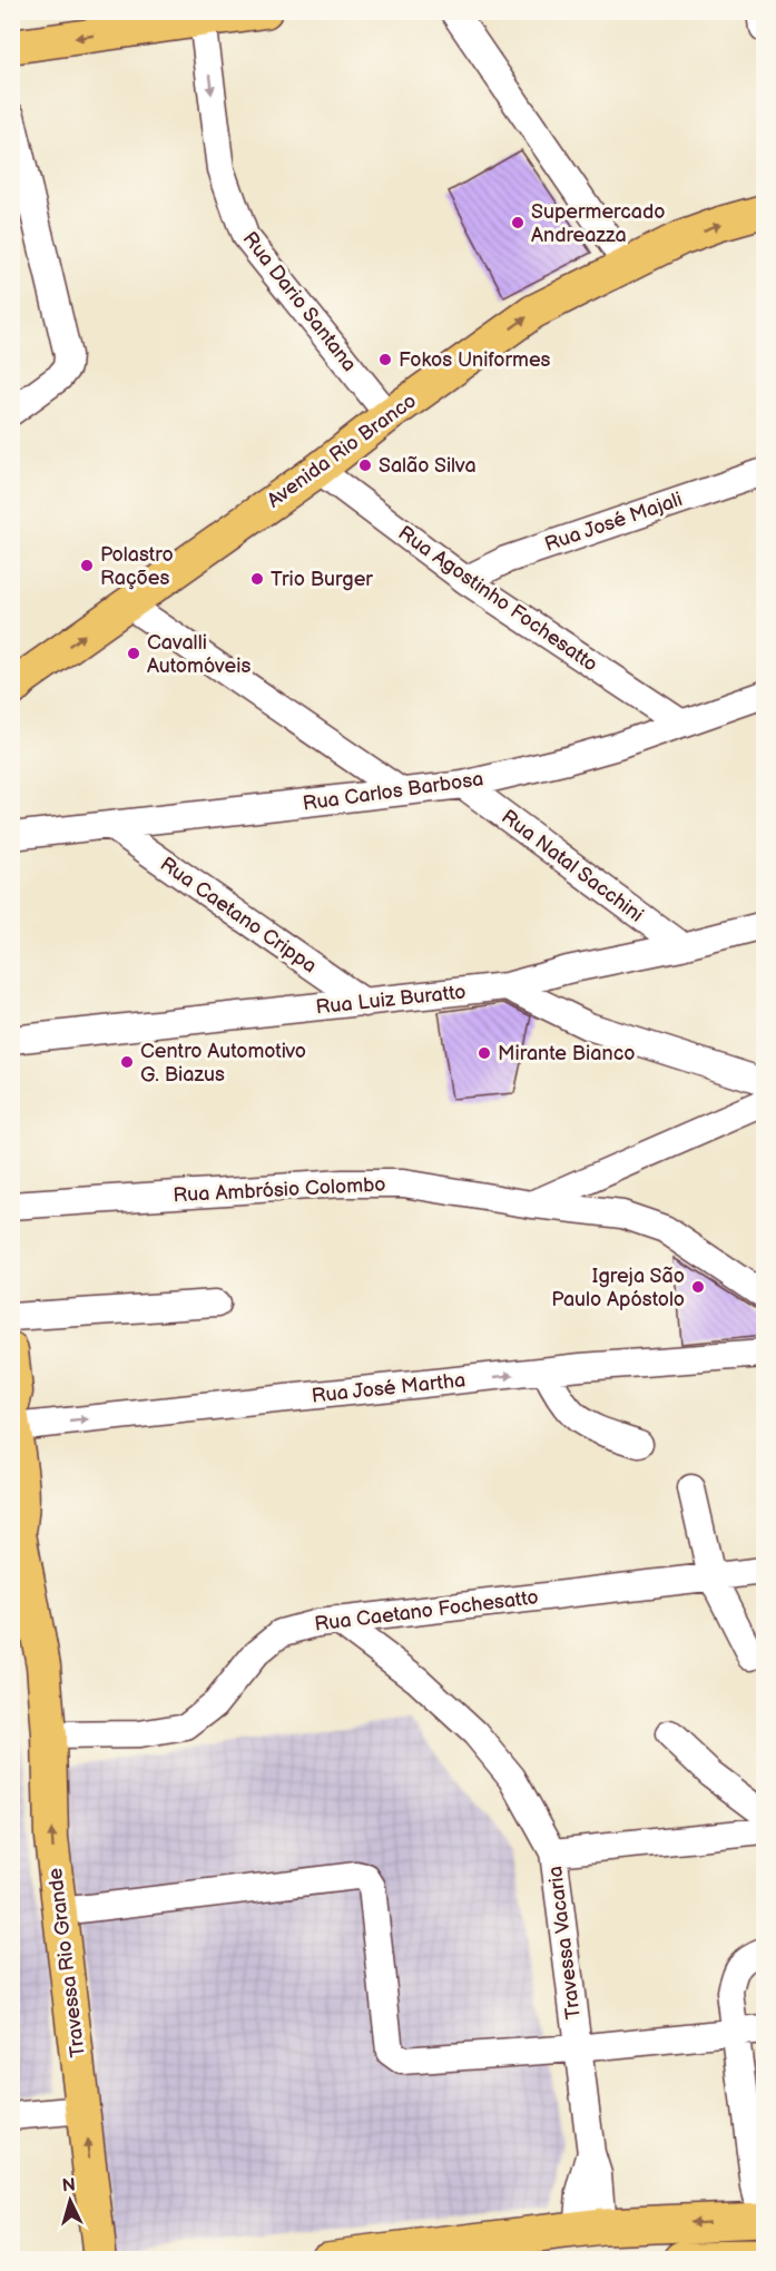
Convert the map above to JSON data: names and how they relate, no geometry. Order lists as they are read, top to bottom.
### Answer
{
  "streets": {
    "main road": ["Avenida Rio Branco", "Travessa Rio Grande"],
    "street": [
      "Rua Dario Santana",
      "Rua José Majali",
      "Rua Agostinho Fochesatto",
      "Rua Carlos Barbosa",
      "Rua Natal Sacchini",
      "Rua Caetano Crippa",
      "Rua Luiz Buratto",
      "Rua Ambrósio Colombo",
      "Rua José Martha",
      "Rua Caetano Fochesatto",
      "Travessa Vacaria"
    ]
  },
  "crossings": [
    ["Rua Dario Santana", "Avenida Rio Branco"],
    ["Avenida Rio Branco", "Rua Agostinho Fochesatto"],
    ["Rua José Majali", "Rua Agostinho Fochesatto"],
    ["Rua Agostinho Fochesatto", "Rua Carlos Barbosa"],
    ["Rua Carlos Barbosa", "Rua Natal Sacchini"],
    ["Rua Carlos Barbosa", "Rua Caetano Crippa"],
    ["Rua Natal Sacchini", "Rua Luiz Buratto"],
    ["Rua Caetano Crippa", "Rua Luiz Buratto"],
    ["Rua Caetano Fochesatto", "Travessa Vacaria"],
    ["Rua Caetano Fochesatto", "Travessa Rio Grande"]
  ],
  "one_way": ["Rua Dario Santana", "Avenida Rio Branco", "Travessa Rio Grande"],
  "places": [
    "Supermercado Andreazza",
    "Fokos Uniformes",
    "Salão Silva",
    "Polastro Rações",
    "Trio Burger",
    "Cavalli Automóveis",
    "Mirante Bianco",
    "Centro Automotivo G. Biazus",
    "Igreja São Paulo Apóstolo"
  ],
  "north": "top"
}
